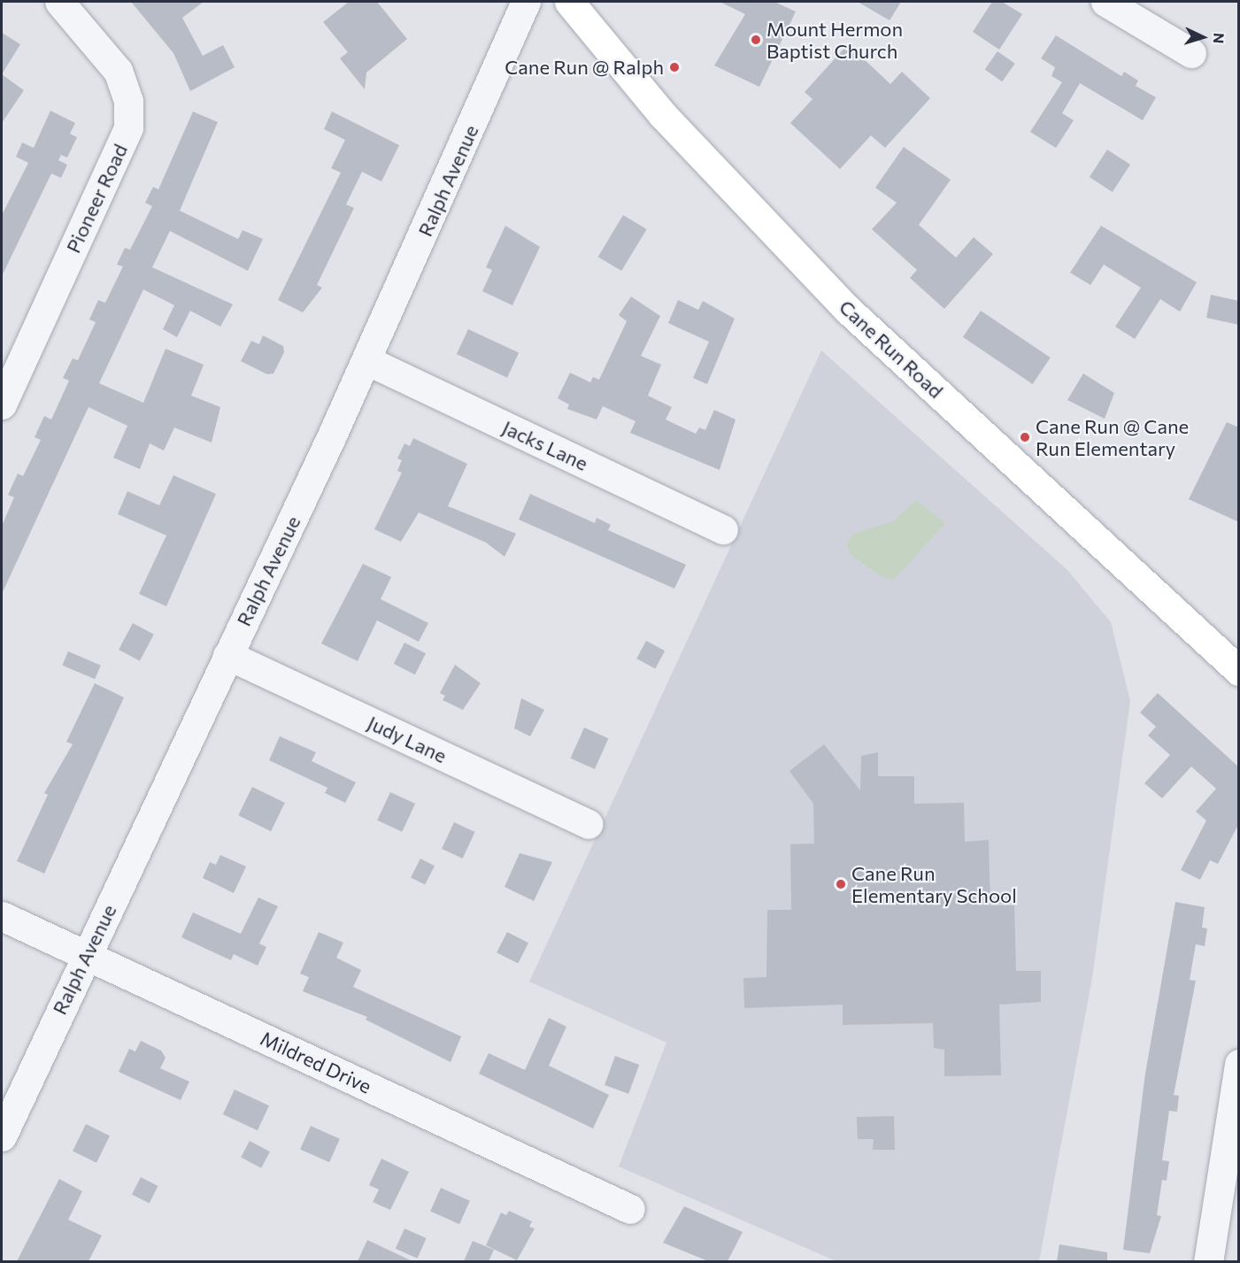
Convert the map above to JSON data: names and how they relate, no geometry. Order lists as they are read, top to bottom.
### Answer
{
  "streets": {
    "main road": ["Cane Run Road"],
    "street": [
      "Ralph Avenue",
      "Pioneer Road",
      "Jacks Lane",
      "Judy Lane",
      "Mildred Drive"
    ]
  },
  "crossings": [
    ["Ralph Avenue", "Jacks Lane"],
    ["Ralph Avenue", "Judy Lane"],
    ["Ralph Avenue", "Mildred Drive"]
  ],
  "places": [
    "Mount Hermon Baptist Church",
    "Cane Run @ Ralph",
    "Cane Run @ Cane Run Elementary",
    "Cane Run Elementary School"
  ],
  "north": "right"
}
